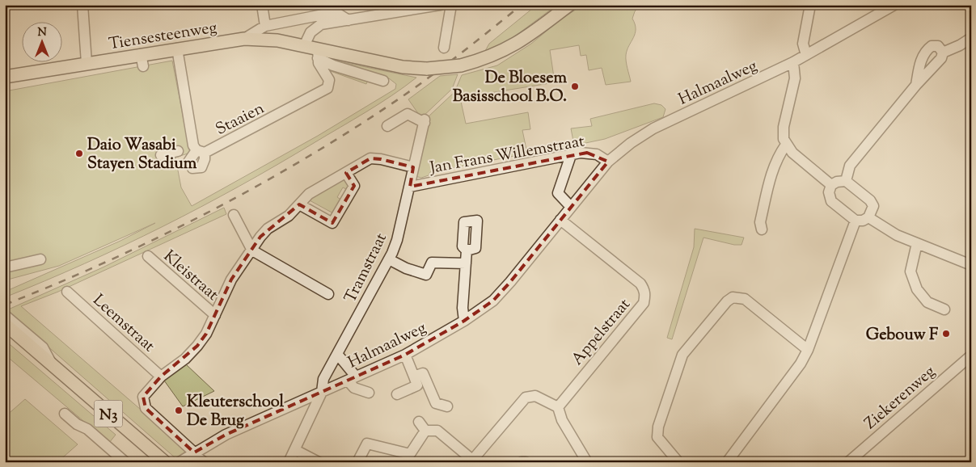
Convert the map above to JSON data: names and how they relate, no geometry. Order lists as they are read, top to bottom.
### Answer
{
  "streets": {
    "main road": ["Tiensesteenweg", "N3"],
    "street": [
      "Halmaalweg",
      "Staaien",
      "Jan Frans Willemstraat",
      "Tramstraat",
      "Kleistraat",
      "Leemstraat",
      "Appelstraat",
      "Ziekerenweg"
    ]
  },
  "crossings": [
    ["Tiensesteenweg", "Staaien"],
    ["Halmaalweg", "Jan Frans Willemstraat"],
    ["Halmaalweg", "Tramstraat"],
    ["Halmaalweg", "Appelstraat"],
    ["Jan Frans Willemstraat", "Tramstraat"]
  ],
  "places": [
    "De Bloesem Basisschool B.O.",
    "Daio Wasabi Stayen Stadium",
    "Gebouw F",
    "Kleuterschool De Brug"
  ],
  "north": "top"
}
